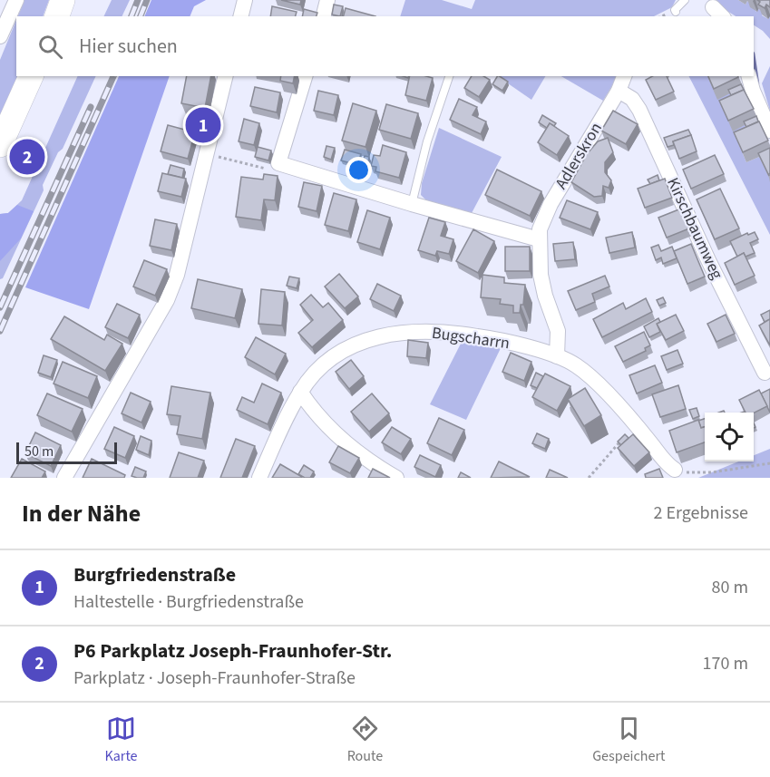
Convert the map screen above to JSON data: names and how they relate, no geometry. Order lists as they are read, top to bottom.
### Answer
{
  "streets": {
    "street": ["Adlerskron", "Kirschbaumweg", "Bugscharrn"]
  },
  "crossings": [
    ["Adlerskron", "Kirschbaumweg"],
    ["Adlerskron", "Bugscharrn"]
  ],
  "scale_bar": "50 m",
  "page": {
    "search": "Hier suchen",
    "pins": ["1", "2"],
    "scale": "50 m",
    "heading": ["In der Nähe", "2 Ergebnisse"],
    "list": [
      {
        "mark": "1",
        "name": "Burgfriedenstraße",
        "note": "Haltestelle · Burgfriedenstraße",
        "value": "80 m"
      },
      {
        "mark": "2",
        "name": "P6 Parkplatz Joseph-Fraunhofer-Str.",
        "note": "Parkplatz · Joseph-Fraunhofer-Straße",
        "value": "170 m"
      }
    ],
    "nav": ["Karte", "Route", "Gespeichert"]
  }
}
